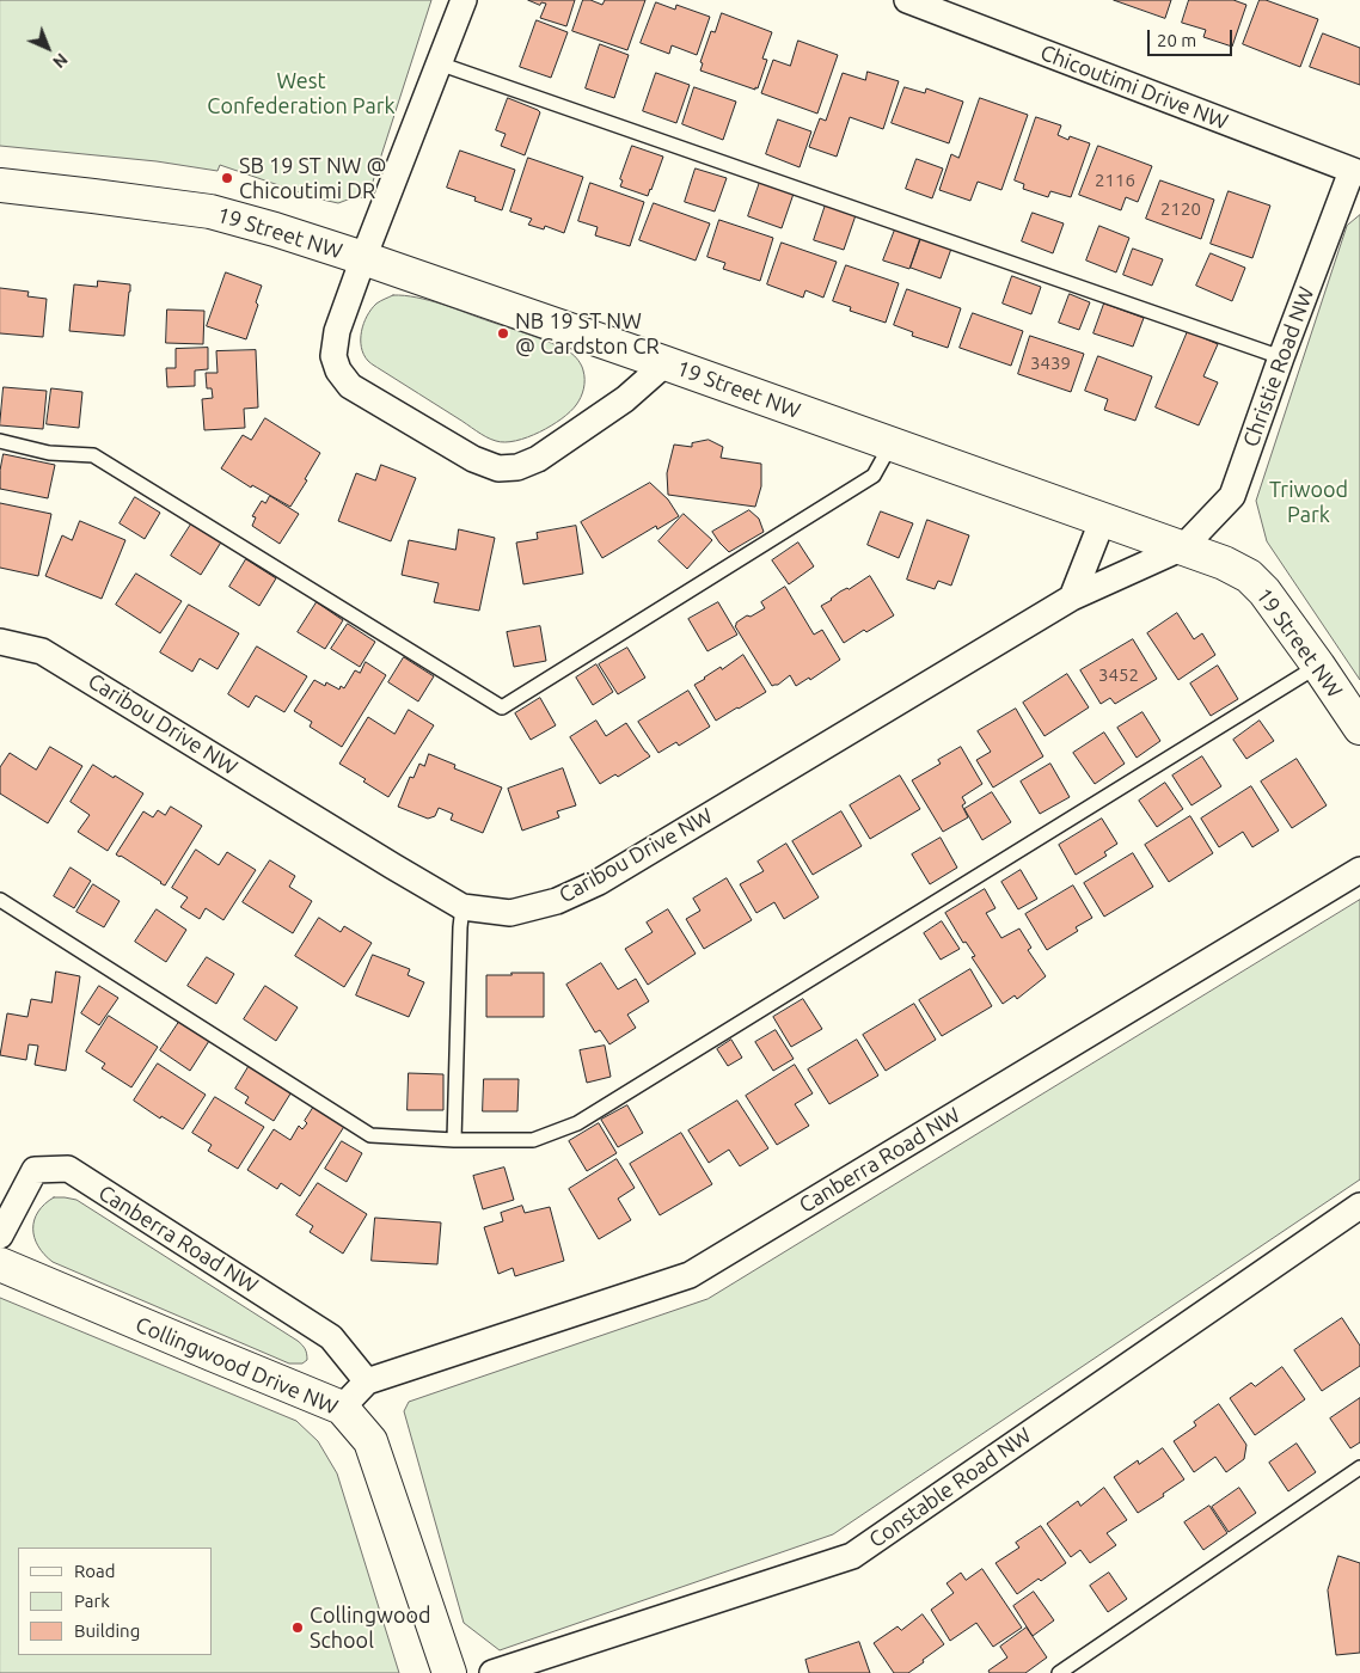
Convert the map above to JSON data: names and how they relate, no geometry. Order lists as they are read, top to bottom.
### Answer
{
  "streets": {
    "street": [
      "Chicoutimi Drive NW",
      "19 Street NW",
      "Christie Road NW",
      "Caribou Drive NW",
      "Canberra Road NW",
      "Collingwood Drive NW",
      "Constable Road NW"
    ]
  },
  "crossings": [
    ["Chicoutimi Drive NW", "Christie Road NW"],
    ["19 Street NW", "Christie Road NW"],
    ["19 Street NW", "Caribou Drive NW"],
    ["Christie Road NW", "Caribou Drive NW"],
    ["Canberra Road NW", "Collingwood Drive NW"]
  ],
  "parks": ["West Confederation Park", "Triwood Park"],
  "places": ["SB 19 ST NW @ Chicoutimi DR", "NB 19 ST NW @ Cardston CR", "Collingwood School"],
  "house_numbers": [
    "2116",
    "2120",
    "3439",
    "3452"
  ],
  "legend": ["Road", "Park", "Building"],
  "scale_bar": "20 m",
  "north": "bottom right"
}
